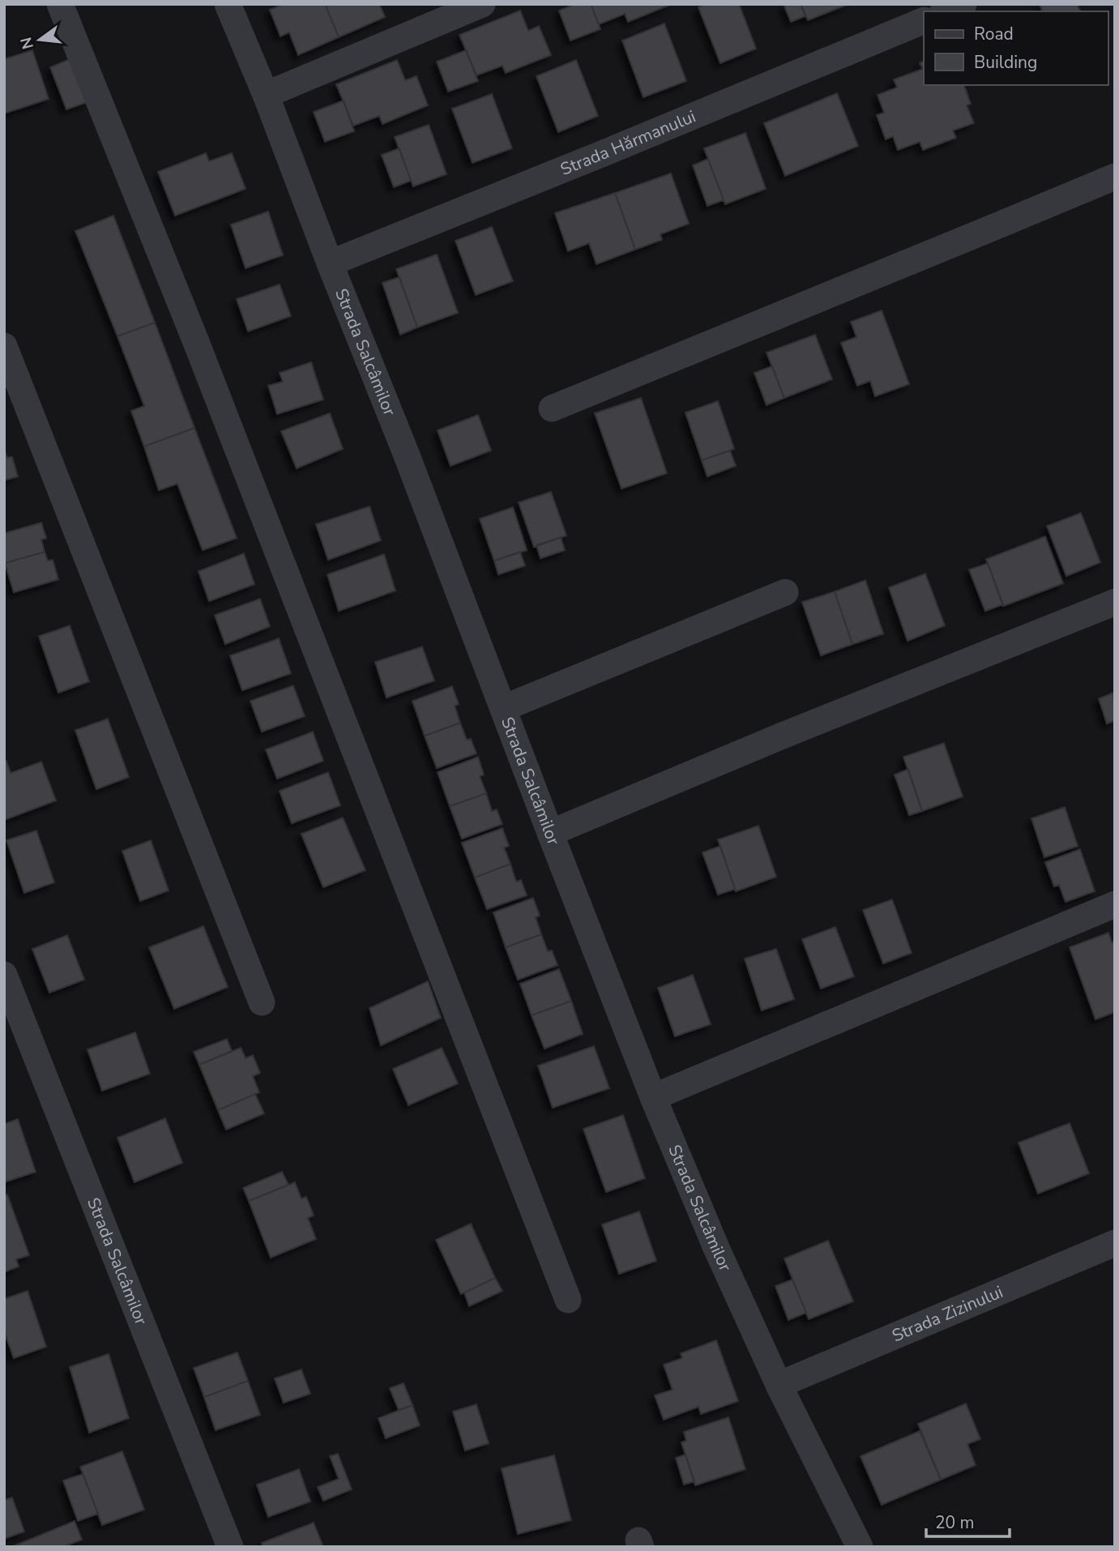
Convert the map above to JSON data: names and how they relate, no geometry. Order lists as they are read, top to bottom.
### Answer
{
  "streets": {
    "street": ["Strada Hărmanului", "Strada Salcâmilor", "Strada Zizinului"]
  },
  "crossings": [
    ["Strada Hărmanului", "Strada Salcâmilor"],
    ["Strada Salcâmilor", "Strada Zizinului"]
  ],
  "legend": ["Road", "Building"],
  "scale_bar": "20 m",
  "north": "left"
}
